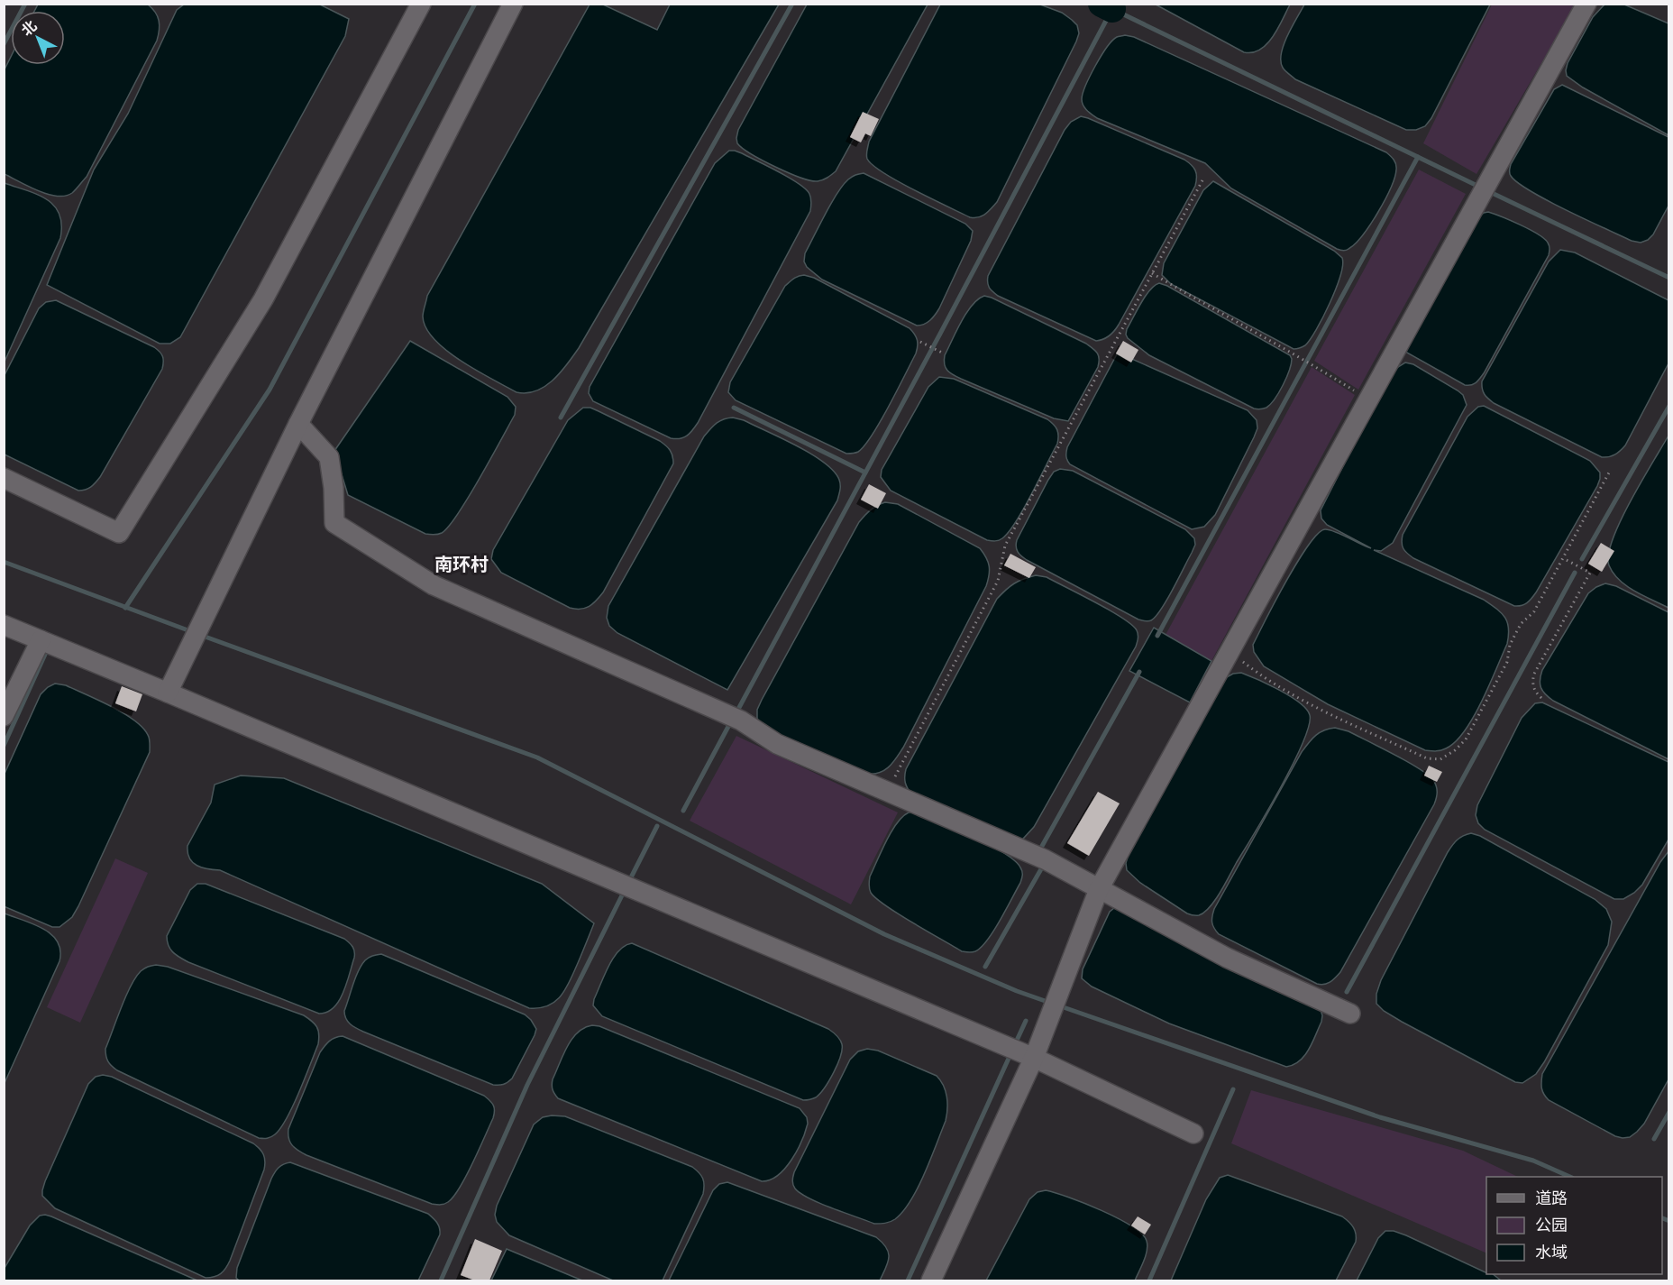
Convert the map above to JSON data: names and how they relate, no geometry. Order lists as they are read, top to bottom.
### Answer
{
  "districts": ["南环村"],
  "legend": ["道路", "公园", "水域"],
  "north": "top left"
}
